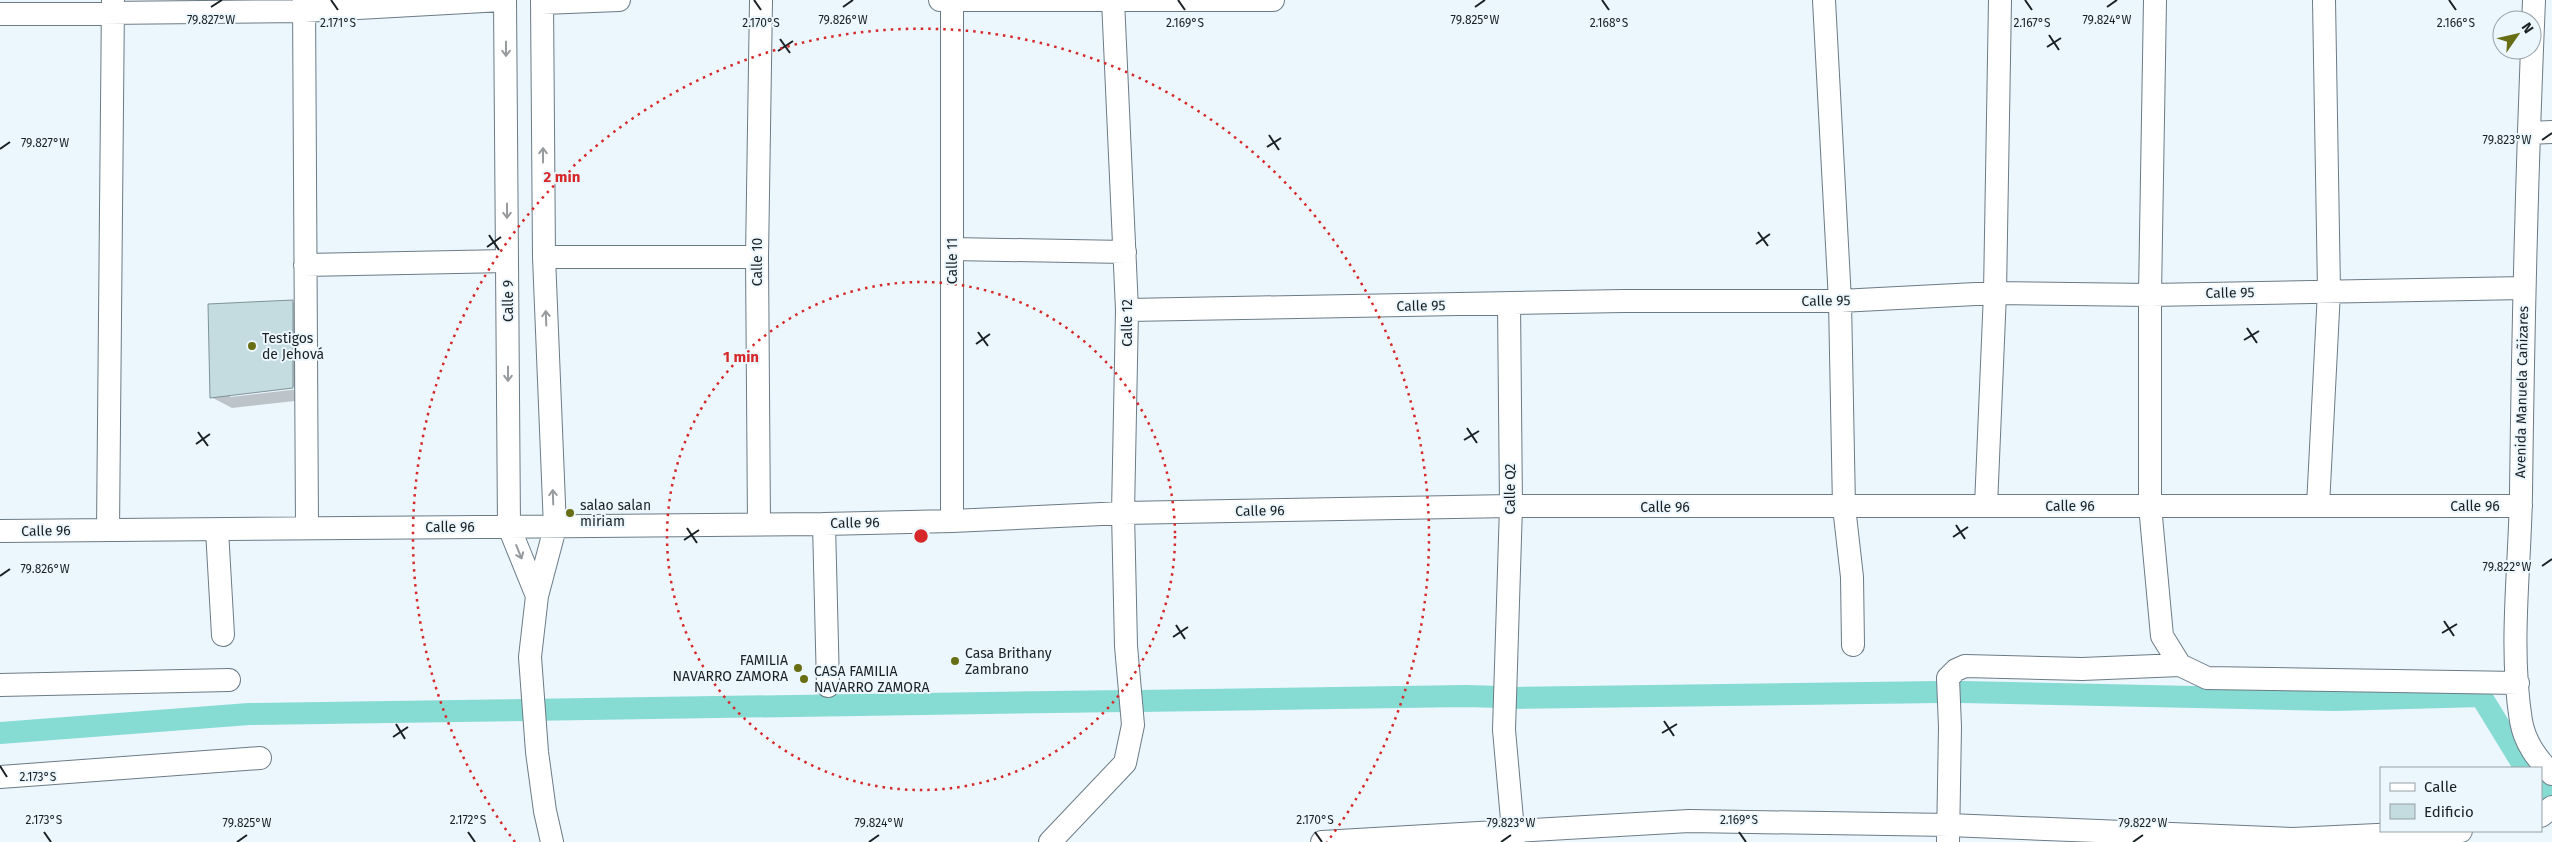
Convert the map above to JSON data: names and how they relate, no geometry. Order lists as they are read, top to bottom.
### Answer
{
  "streets": {
    "street": [
      "Calle 11",
      "Calle 10",
      "Calle 95",
      "Calle 9",
      "Calle 12",
      "Avenida Manuela Cañizares",
      "Calle Q2",
      "Calle 96"
    ]
  },
  "crossings": [
    ["Calle 11", "Calle 96"],
    ["Calle 10", "Calle 96"],
    ["Calle 95", "Calle 12"],
    ["Calle 95", "Avenida Manuela Cañizares"],
    ["Calle 95", "Calle Q2"],
    ["Calle 9", "Calle 96"],
    ["Calle 12", "Calle 96"],
    ["Avenida Manuela Cañizares", "Calle 96"],
    ["Calle Q2", "Calle 96"]
  ],
  "places": [
    "Testigos de Jehová",
    "salao salan miriam",
    "Casa Brithany Zambrano",
    "FAMILIA NAVARRO ZAMORA",
    "CASA FAMILIA NAVARRO ZAMORA"
  ],
  "legend": ["Calle", "Edificio"],
  "north": "top right",
  "coordinates": [
    "79.827°W",
    "79.824°W",
    "79.826°W",
    "79.825°W",
    "2.168°S",
    "2.166°S",
    "2.171°S",
    "2.170°S",
    "2.169°S",
    "2.167°S",
    "79.823°W",
    "79.822°W",
    "2.173°S",
    "2.172°S"
  ],
  "rings": ["2 min", "1 min"]
}
